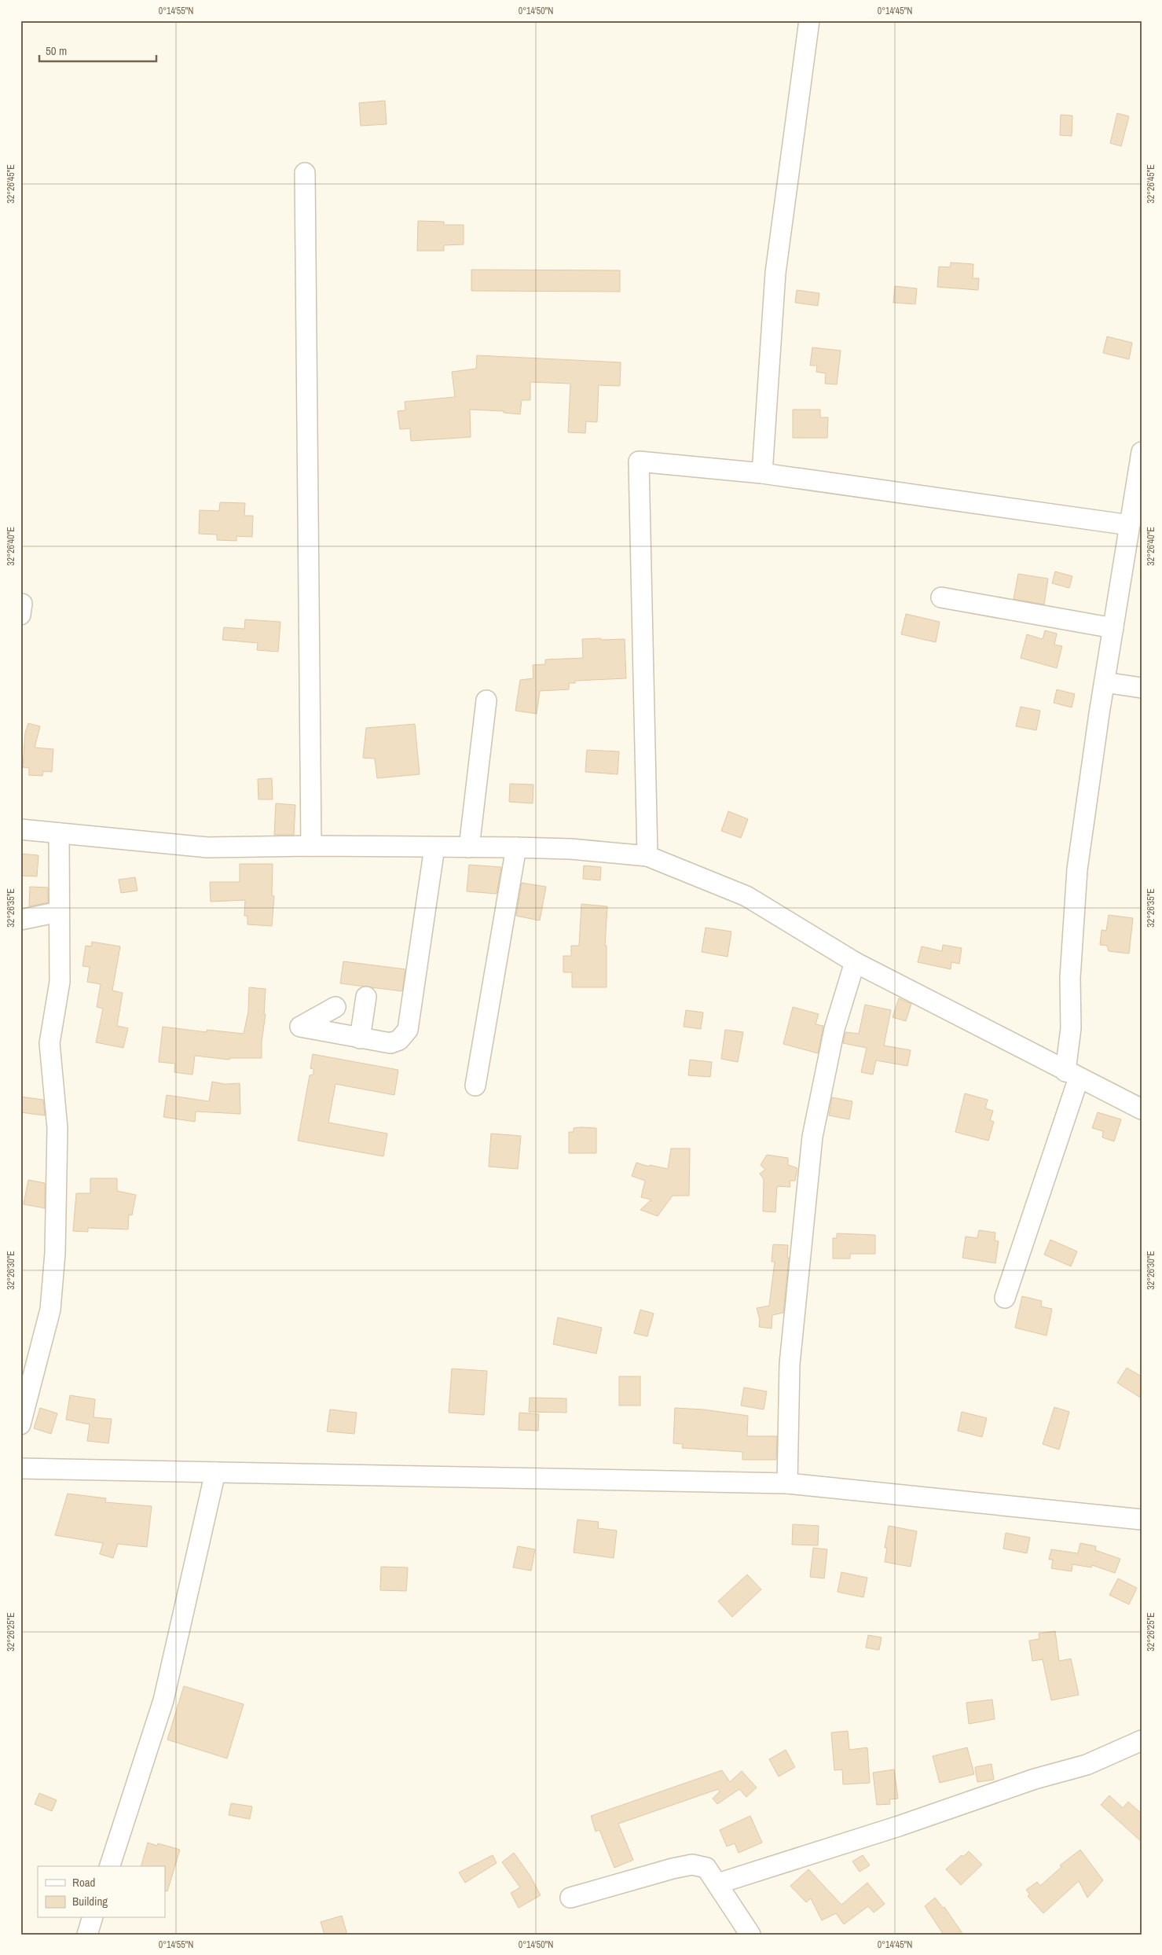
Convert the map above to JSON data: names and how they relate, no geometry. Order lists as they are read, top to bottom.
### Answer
{
  "legend": ["Road", "Building"],
  "scale_bar": "50 m",
  "coordinates": [
    "0°14'55\"N",
    "0°14'50\"N",
    "0°14'45\"N",
    "32°26'45\"E",
    "32°26'40\"E",
    "32°26'35\"E",
    "32°26'30\"E",
    "32°26'25\"E"
  ]
}
